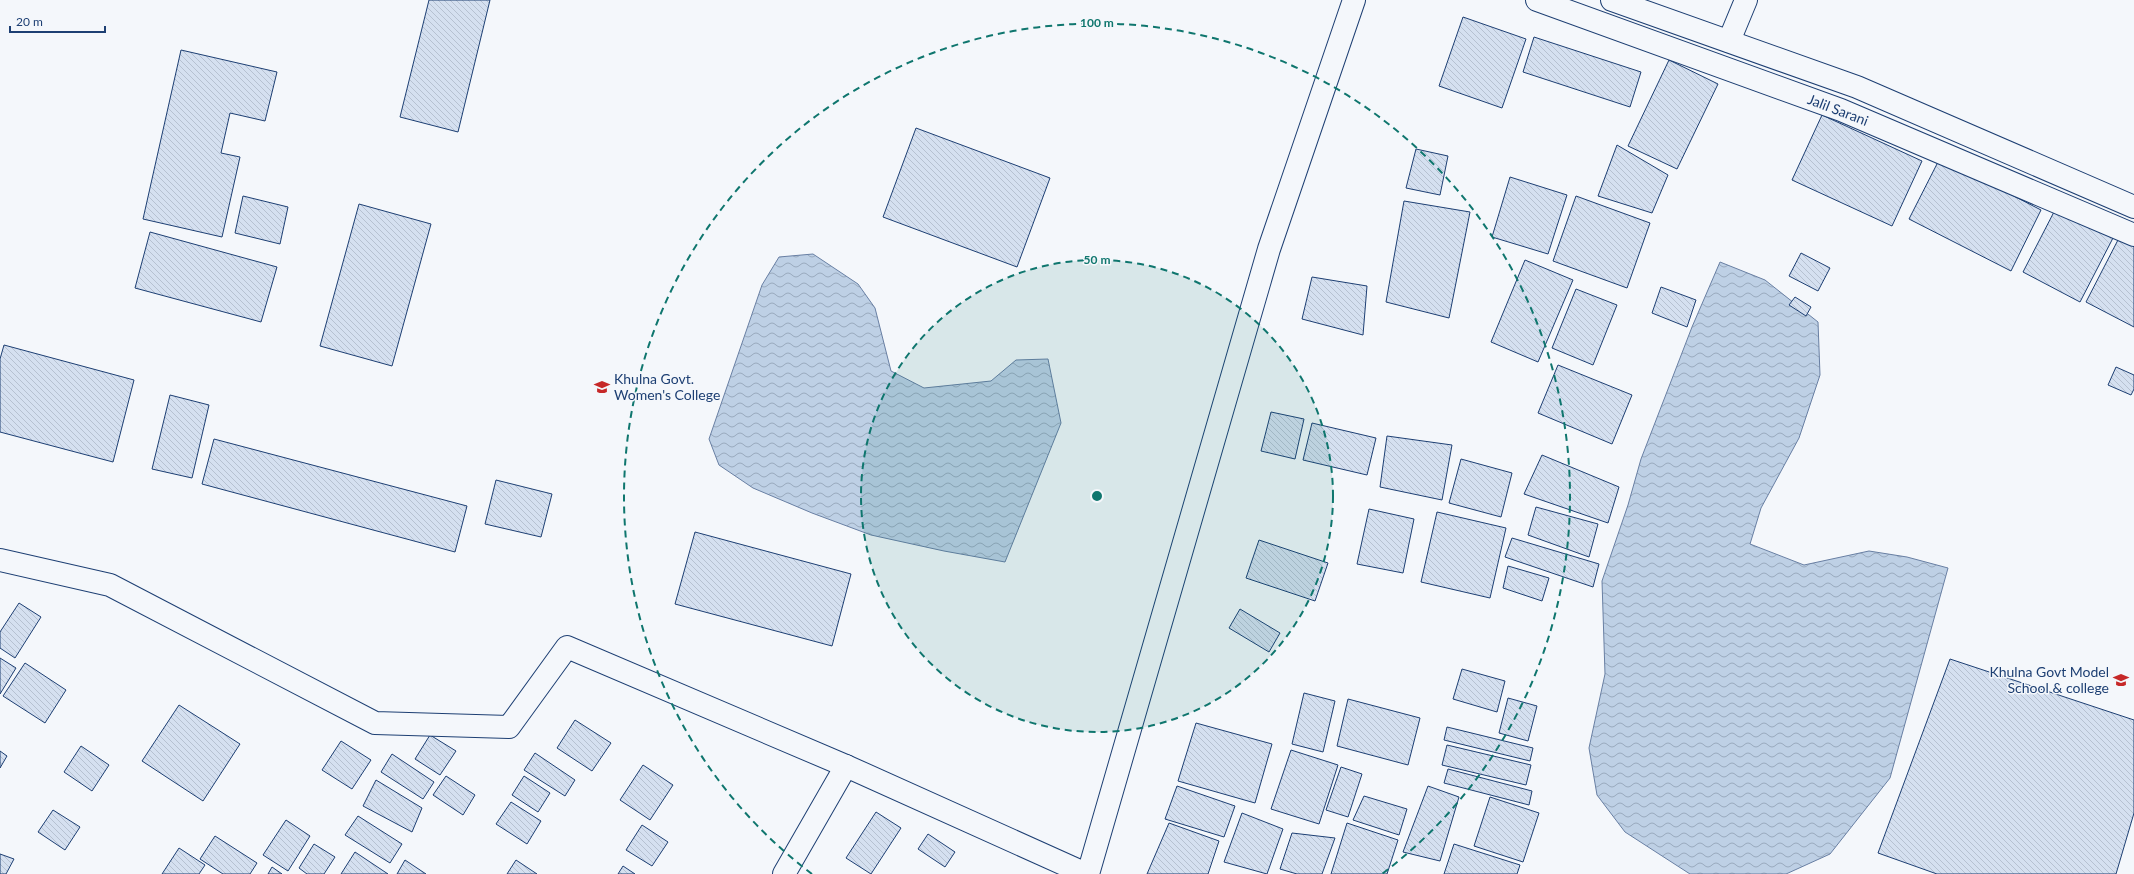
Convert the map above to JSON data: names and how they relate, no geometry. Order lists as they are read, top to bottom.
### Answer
{
  "streets": {
    "street": ["Jalil Sarani"]
  },
  "places": {
    "school or university": ["Khulna Govt. Women's College", "Khulna Govt Model School & college"]
  },
  "scale_bar": "20 m",
  "rings": ["100 m", "50 m"]
}
